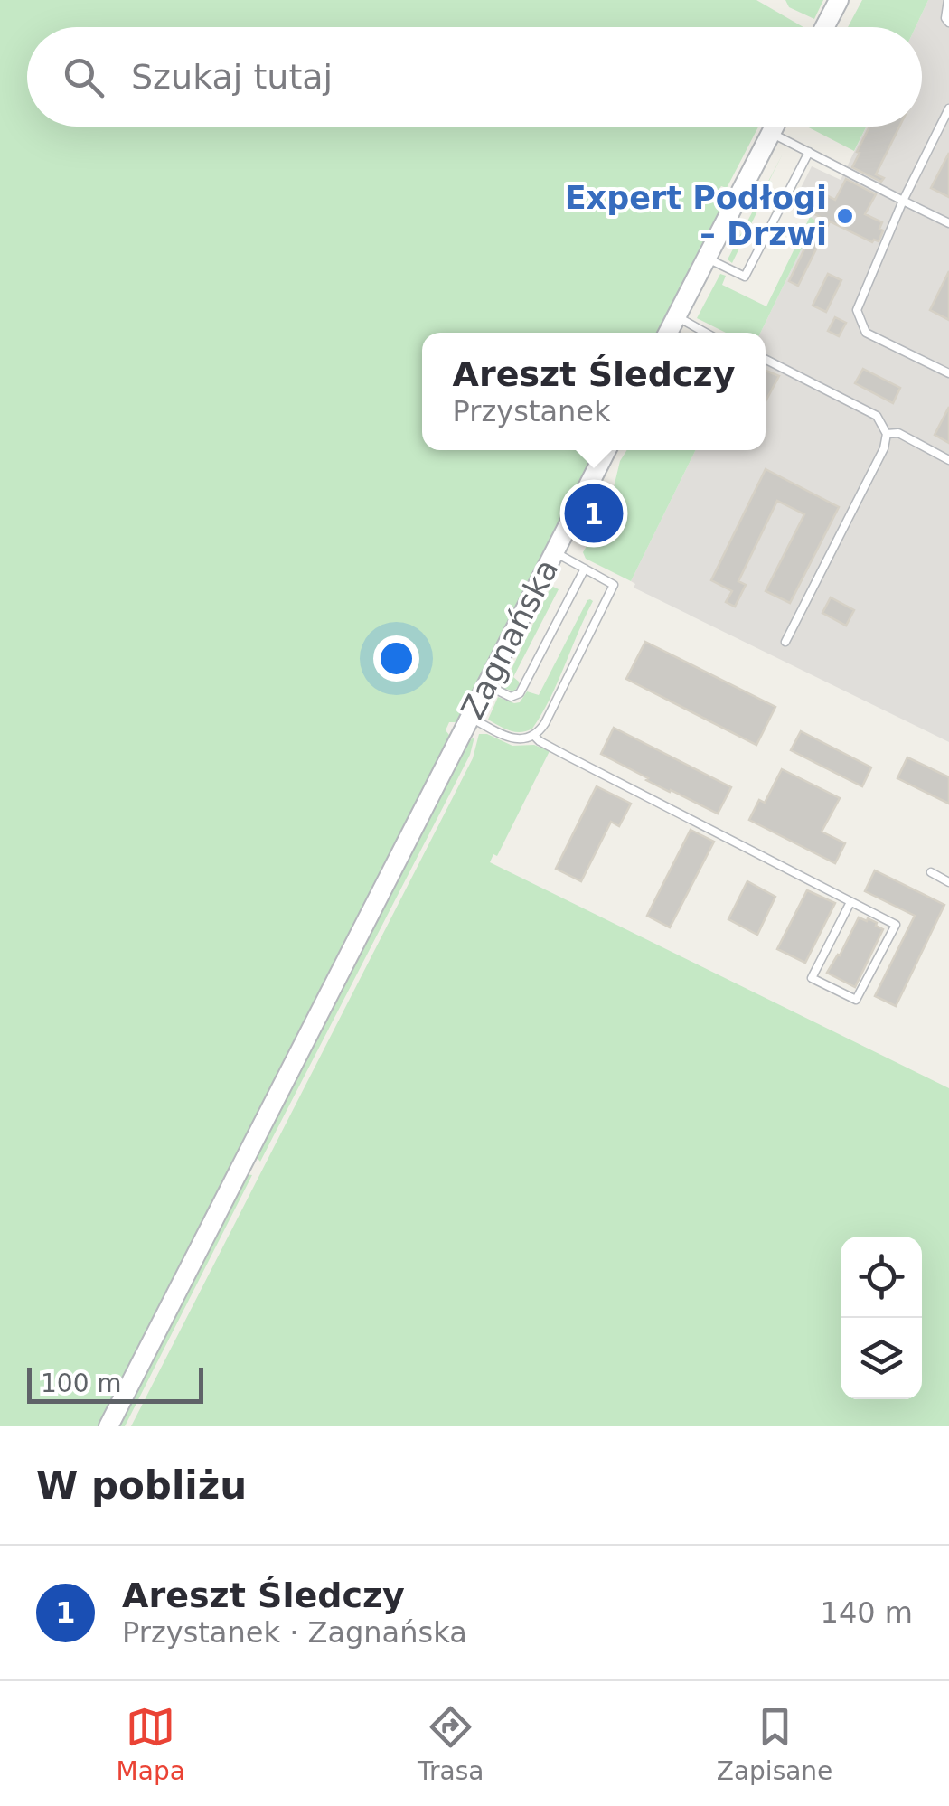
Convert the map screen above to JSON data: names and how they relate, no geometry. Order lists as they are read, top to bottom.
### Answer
{
  "streets": {
    "street": ["Zagnańska"]
  },
  "places": ["Expert Podłogi – Drzwi"],
  "scale_bar": "100 m",
  "page": {
    "search": "Szukaj tutaj",
    "popup": ["Areszt Śledczy", "Przystanek"],
    "pins": "1",
    "scale": "100 m",
    "heading": "W pobliżu",
    "list": [
      {
        "mark": "1",
        "name": "Areszt Śledczy",
        "note": "Przystanek · Zagnańska",
        "value": "140 m"
      }
    ],
    "nav": ["Mapa", "Trasa", "Zapisane"]
  }
}
